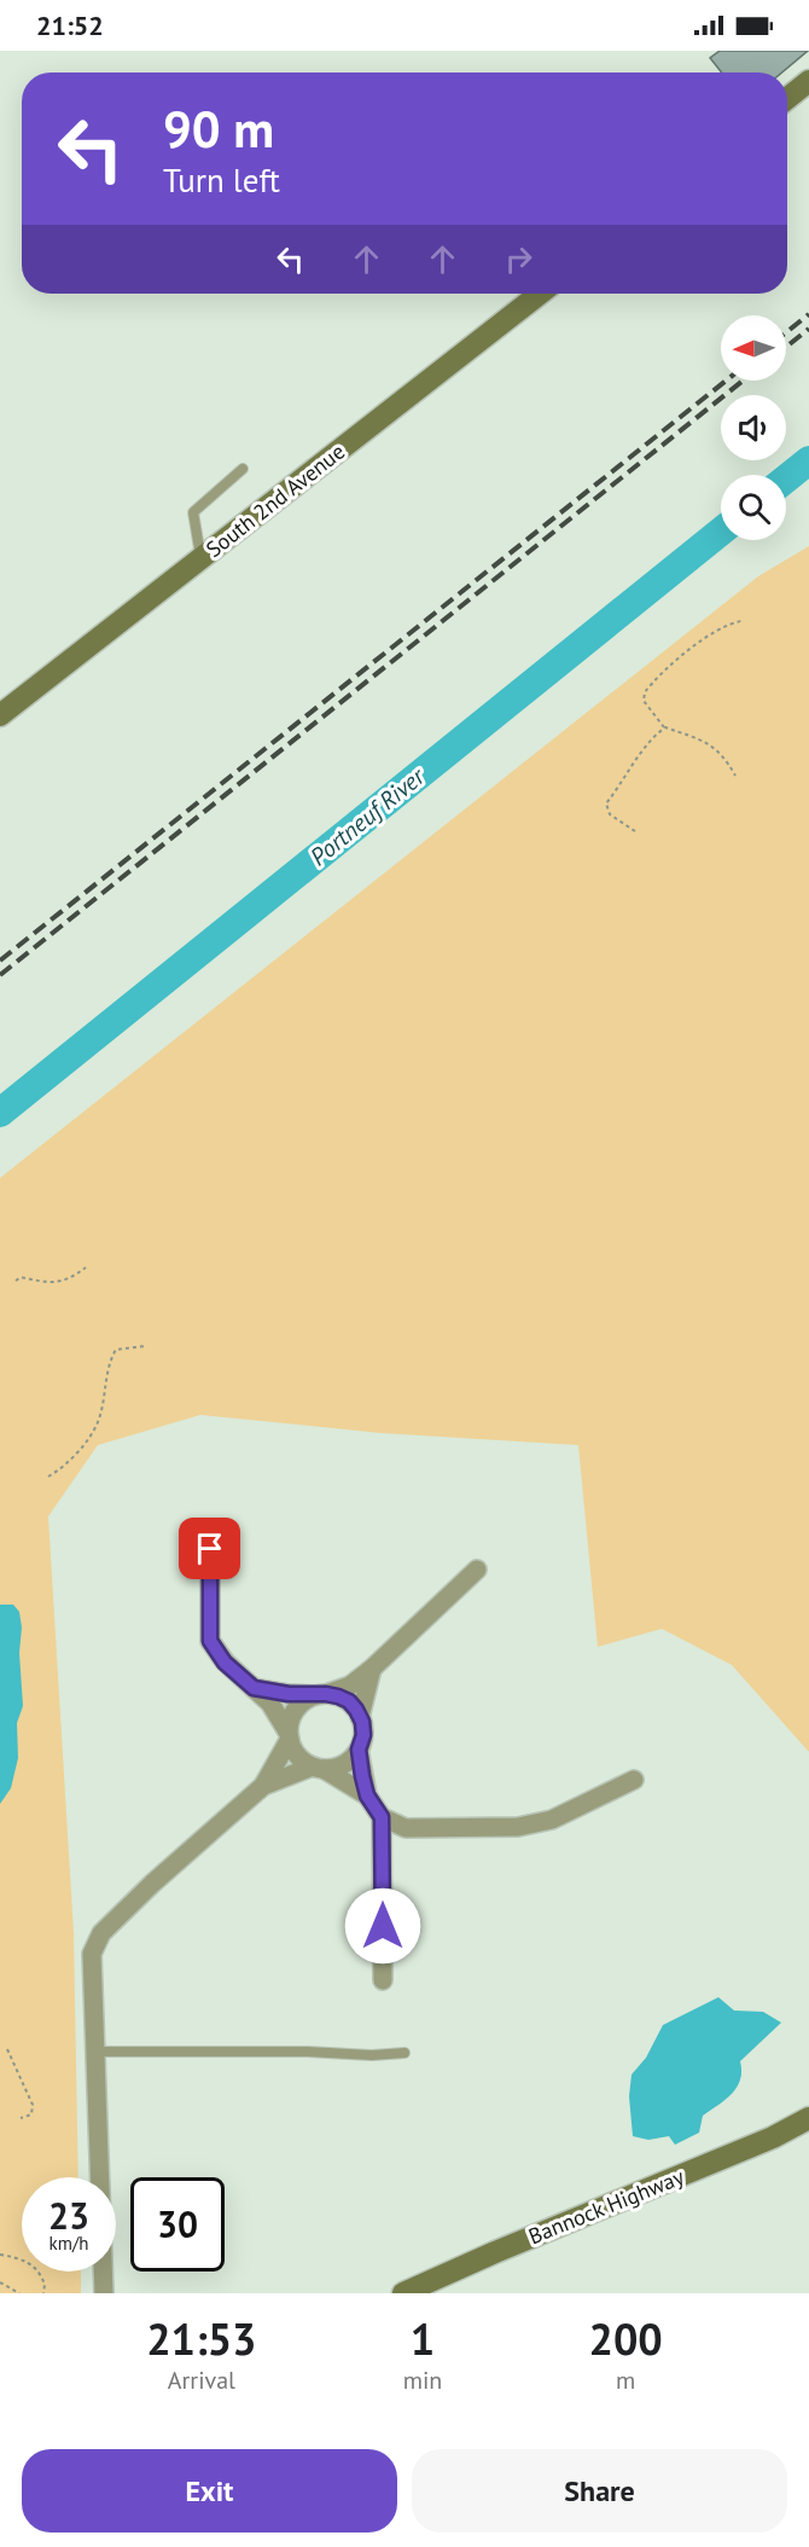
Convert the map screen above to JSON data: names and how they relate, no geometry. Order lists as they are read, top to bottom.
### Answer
{
  "streets": {
    "street": ["South 2nd Avenue", "Bannock Highway"]
  },
  "water": ["Portneuf River"],
  "north": "left",
  "page": {
    "status": "21:52",
    "turn": ["90 m", "Turn left"],
    "speed": "23 km/h",
    "limit": "30",
    "eta": [
      "21:53",
      "Arrival",
      "1",
      "min",
      "200",
      "m"
    ],
    "buttons": ["Exit", "Share"]
  }
}
